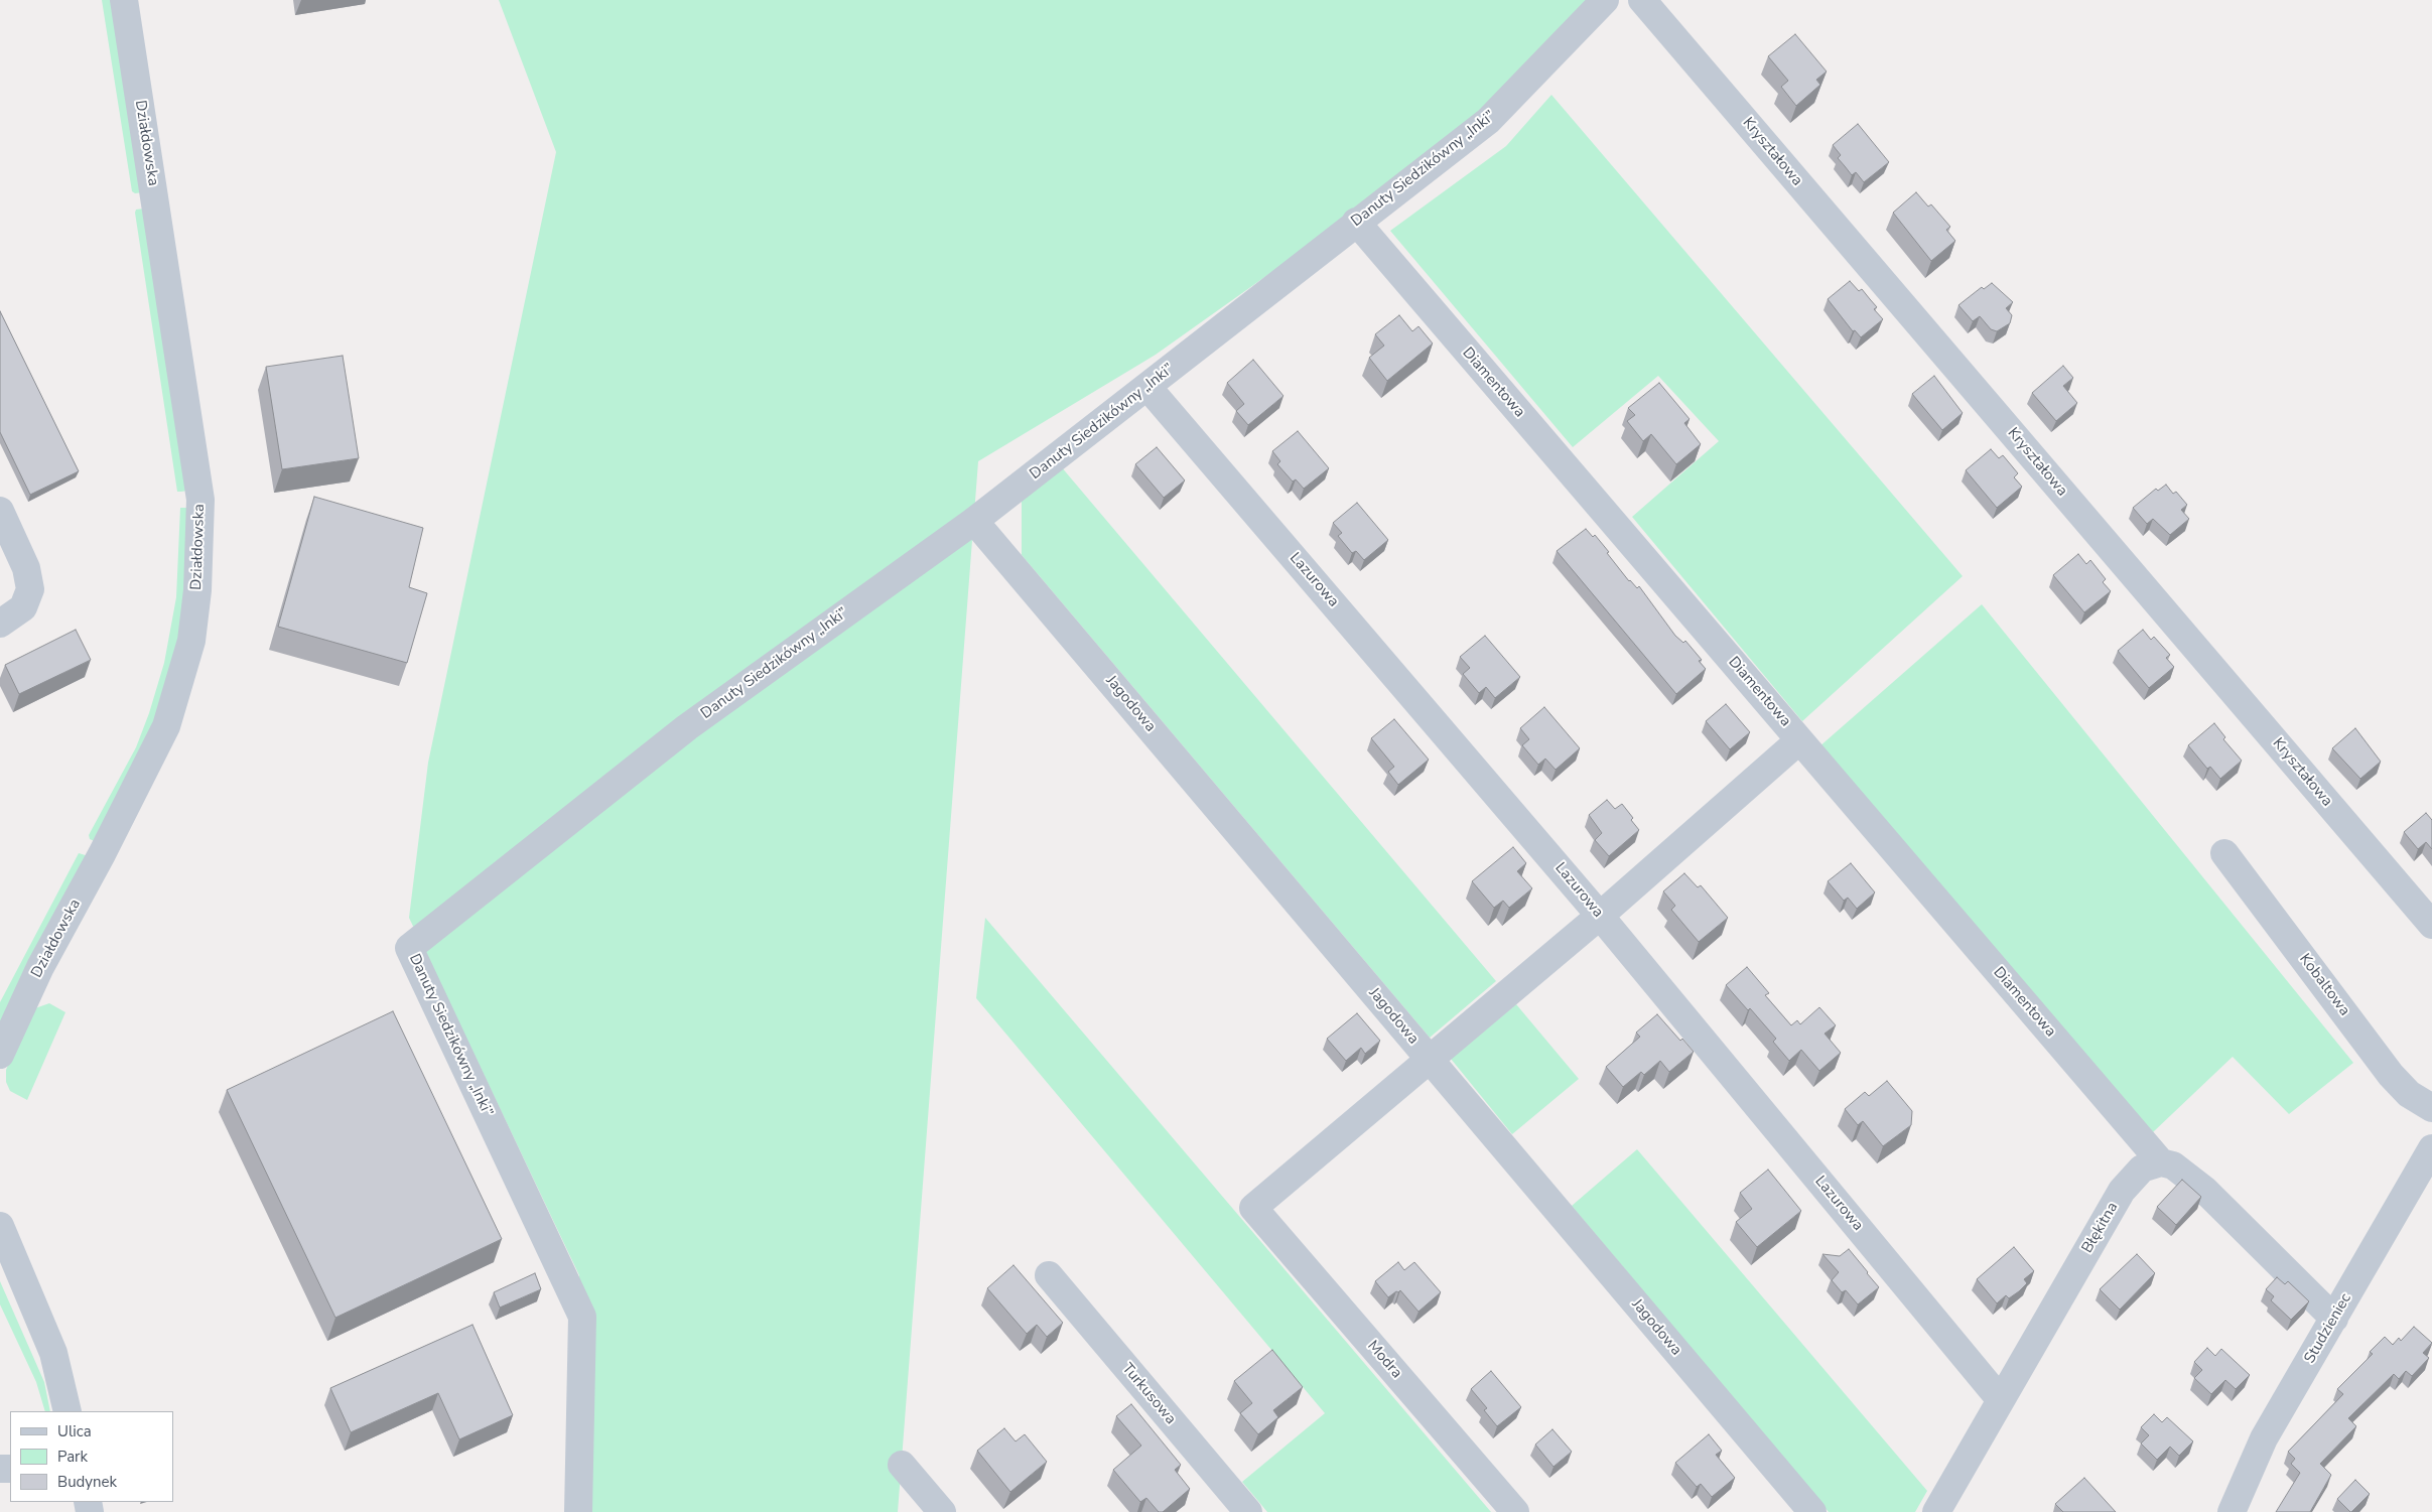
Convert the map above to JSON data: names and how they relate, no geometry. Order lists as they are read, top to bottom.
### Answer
{
  "streets": {
    "street": [
      "Działdowska",
      "Kryształowa",
      "Danuty Siedzikówny „Inki”",
      "Diamentowa",
      "Lazurowa",
      "Jagodowa",
      "Kobaltowa",
      "Błękitna",
      "Studzieniec",
      "Modra",
      "Turkusowa"
    ]
  },
  "crossings": [
    ["Danuty Siedzikówny „Inki”", "Diamentowa"],
    ["Danuty Siedzikówny „Inki”", "Lazurowa"],
    ["Danuty Siedzikówny „Inki”", "Jagodowa"],
    ["Diamentowa", "Błękitna"],
    ["Lazurowa", "Błękitna"],
    ["Jagodowa", "Modra"]
  ],
  "legend": ["Ulica", "Park", "Budynek"]
}
